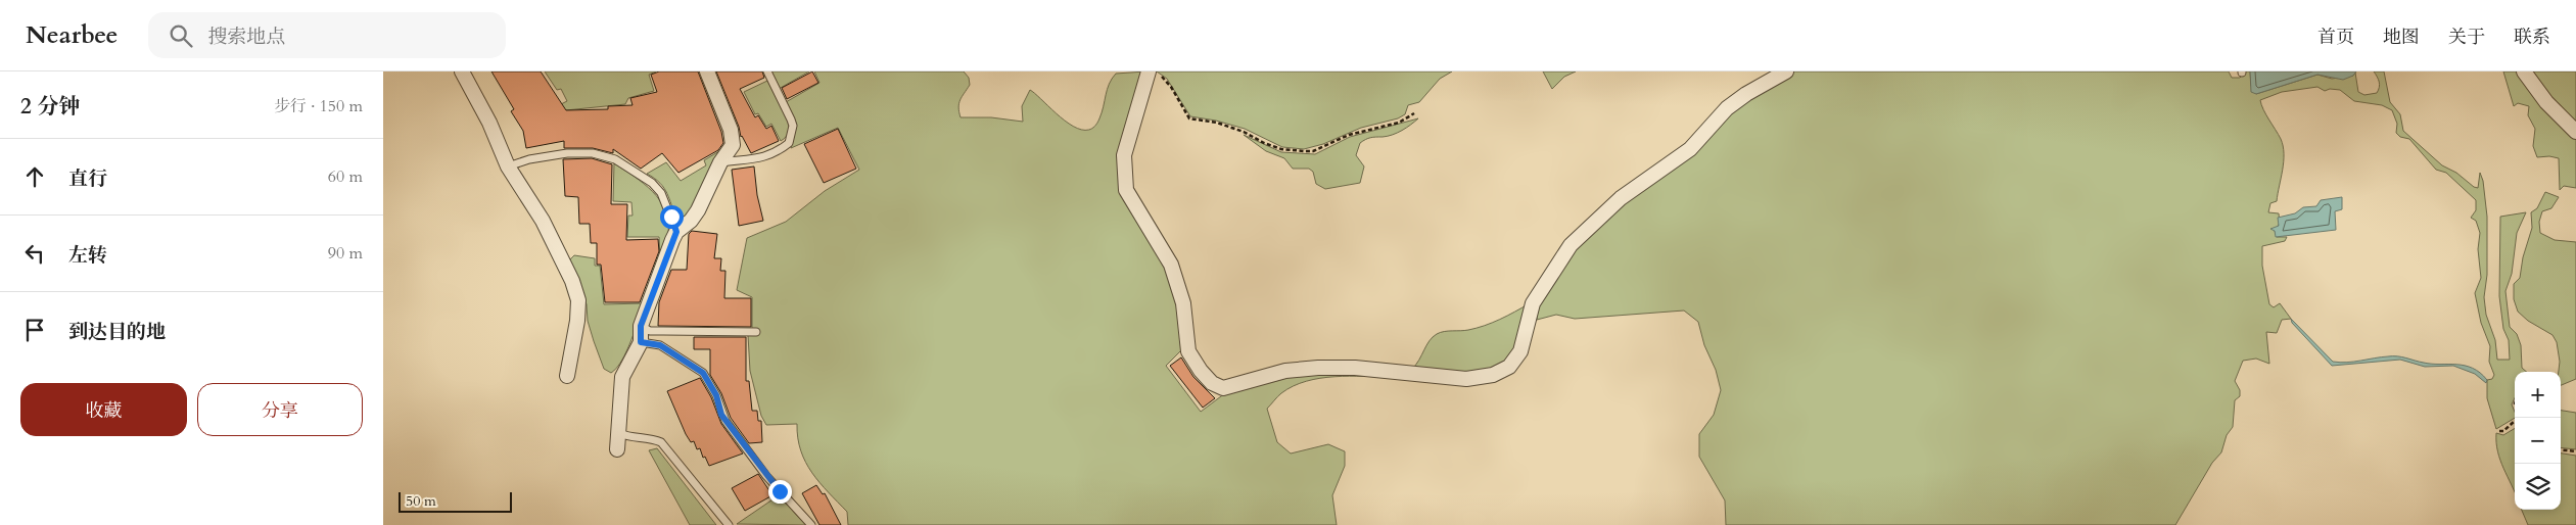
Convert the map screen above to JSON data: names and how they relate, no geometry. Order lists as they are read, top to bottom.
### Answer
{
  "scale_bar": "50 m",
  "page": {
    "header": "Nearbee",
    "search": "搜索地点",
    "nav": [
      "首页",
      "地图",
      "关于",
      "联系"
    ],
    "heading": ["2 分钟", "步行 · 150 m"],
    "list": [
      ["直行", "60 m"],
      ["左转", "90 m"],
      "到达目的地"
    ],
    "buttons": ["收藏", "分享"],
    "map_buttons": ["+", "−"],
    "scale": "50 m"
  }
}
